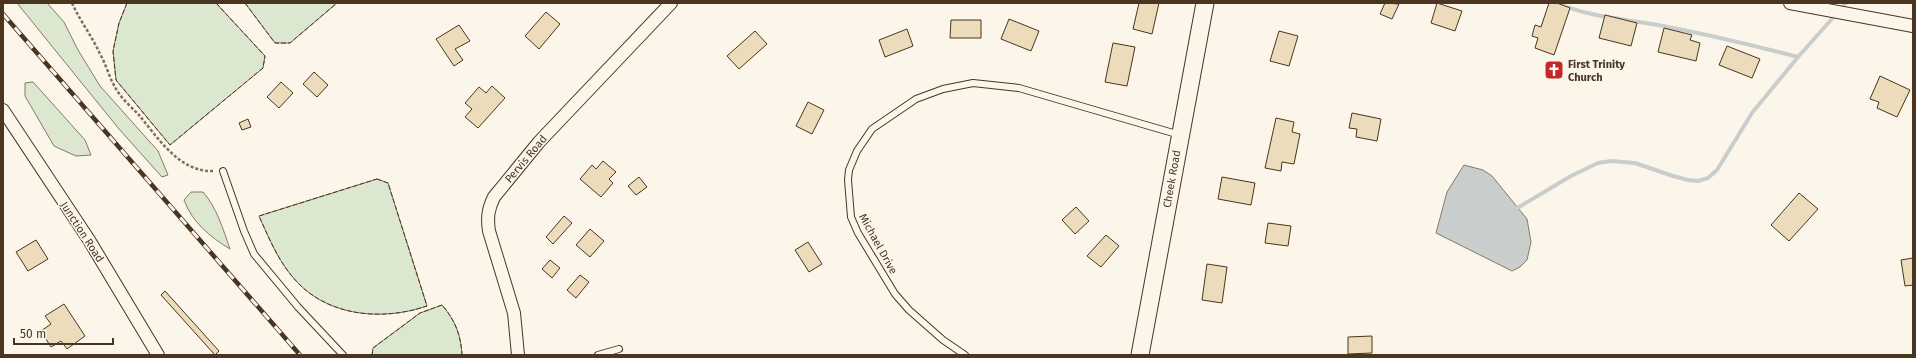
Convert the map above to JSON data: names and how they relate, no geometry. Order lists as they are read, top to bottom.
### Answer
{
  "streets": {
    "street": ["Pervis Road", "Cheek Road", "Junction Road"],
    "lane": ["Michael Drive"]
  },
  "crossings": [
    ["Cheek Road", "Michael Drive"]
  ],
  "places": {
    "church": ["First Trinity Church"]
  },
  "scale_bar": "50 m"
}
